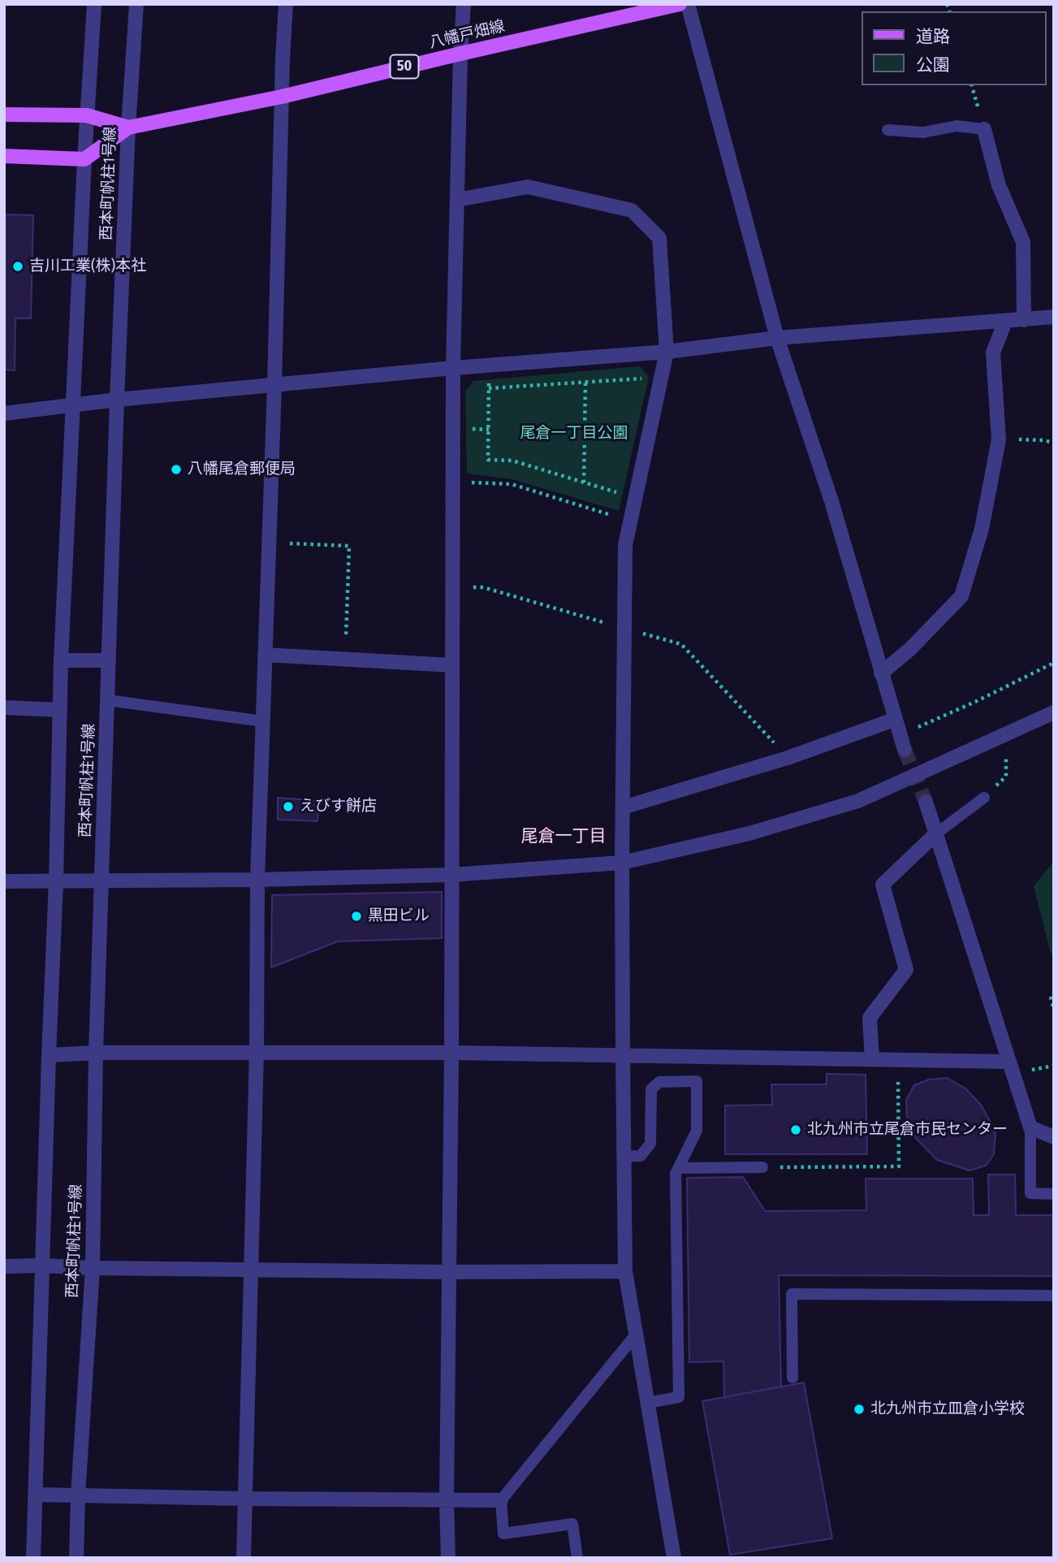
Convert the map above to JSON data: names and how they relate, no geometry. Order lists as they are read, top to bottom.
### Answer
{
  "streets": {
    "main road": ["八幡戸畑線", "50"],
    "street": ["西本町帆柱1号線"]
  },
  "crossings": [
    ["八幡戸畑線", "西本町帆柱1号線"]
  ],
  "districts": ["尾倉一丁目"],
  "parks": ["尾倉一丁目公園"],
  "places": [
    "吉川工業(株)本社",
    "八幡尾倉郵便局",
    "えびす餅店",
    "黒田ビル",
    "北九州市立尾倉市民センター",
    "北九州市立皿倉小学校"
  ],
  "legend": ["道路", "公園"]
}
